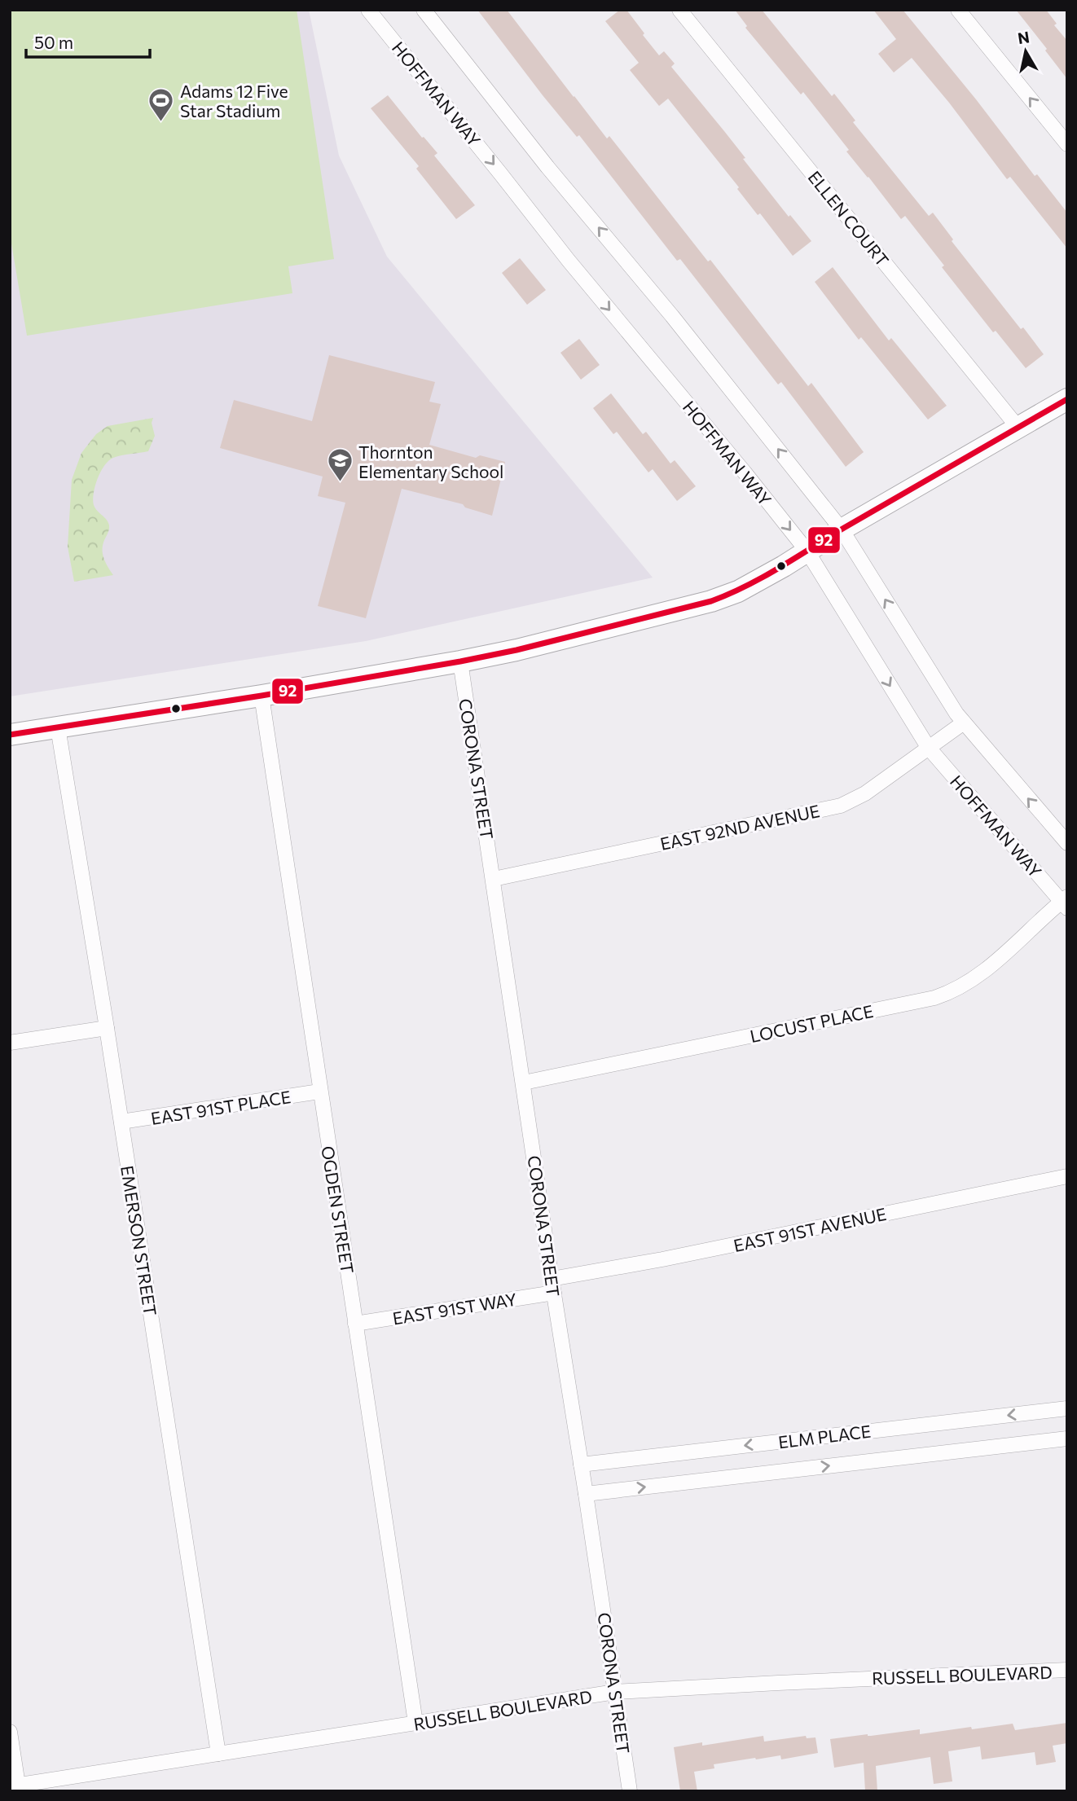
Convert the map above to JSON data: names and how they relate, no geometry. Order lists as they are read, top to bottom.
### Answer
{
  "streets": {
    "street": [
      "HOFFMAN WAY",
      "ELLEN COURT",
      "CORONA STREET",
      "EAST 92ND AVENUE",
      "LOCUST PLACE",
      "EAST 91ST PLACE",
      "OGDEN STREET",
      "EAST 91ST AVENUE",
      "EMERSON STREET",
      "EAST 91ST WAY",
      "ELM PLACE",
      "RUSSELL BOULEVARD"
    ]
  },
  "crossings": [
    ["HOFFMAN WAY", "EAST 92ND AVENUE"],
    ["HOFFMAN WAY", "LOCUST PLACE"],
    ["CORONA STREET", "EAST 92ND AVENUE"],
    ["CORONA STREET", "LOCUST PLACE"],
    ["CORONA STREET", "EAST 91ST AVENUE"],
    ["CORONA STREET", "EAST 91ST WAY"],
    ["CORONA STREET", "ELM PLACE"],
    ["CORONA STREET", "RUSSELL BOULEVARD"],
    ["EAST 91ST PLACE", "OGDEN STREET"],
    ["EAST 91ST PLACE", "EMERSON STREET"],
    ["OGDEN STREET", "EAST 91ST WAY"],
    ["OGDEN STREET", "RUSSELL BOULEVARD"],
    ["EAST 91ST AVENUE", "EAST 91ST WAY"],
    ["EMERSON STREET", "RUSSELL BOULEVARD"]
  ],
  "places": {
    "sports": ["Adams 12 Five Star Stadium"],
    "school or university": ["Thornton Elementary School"]
  },
  "lines": ["transit line 92"],
  "scale_bar": "50 m",
  "north": "top"
}
